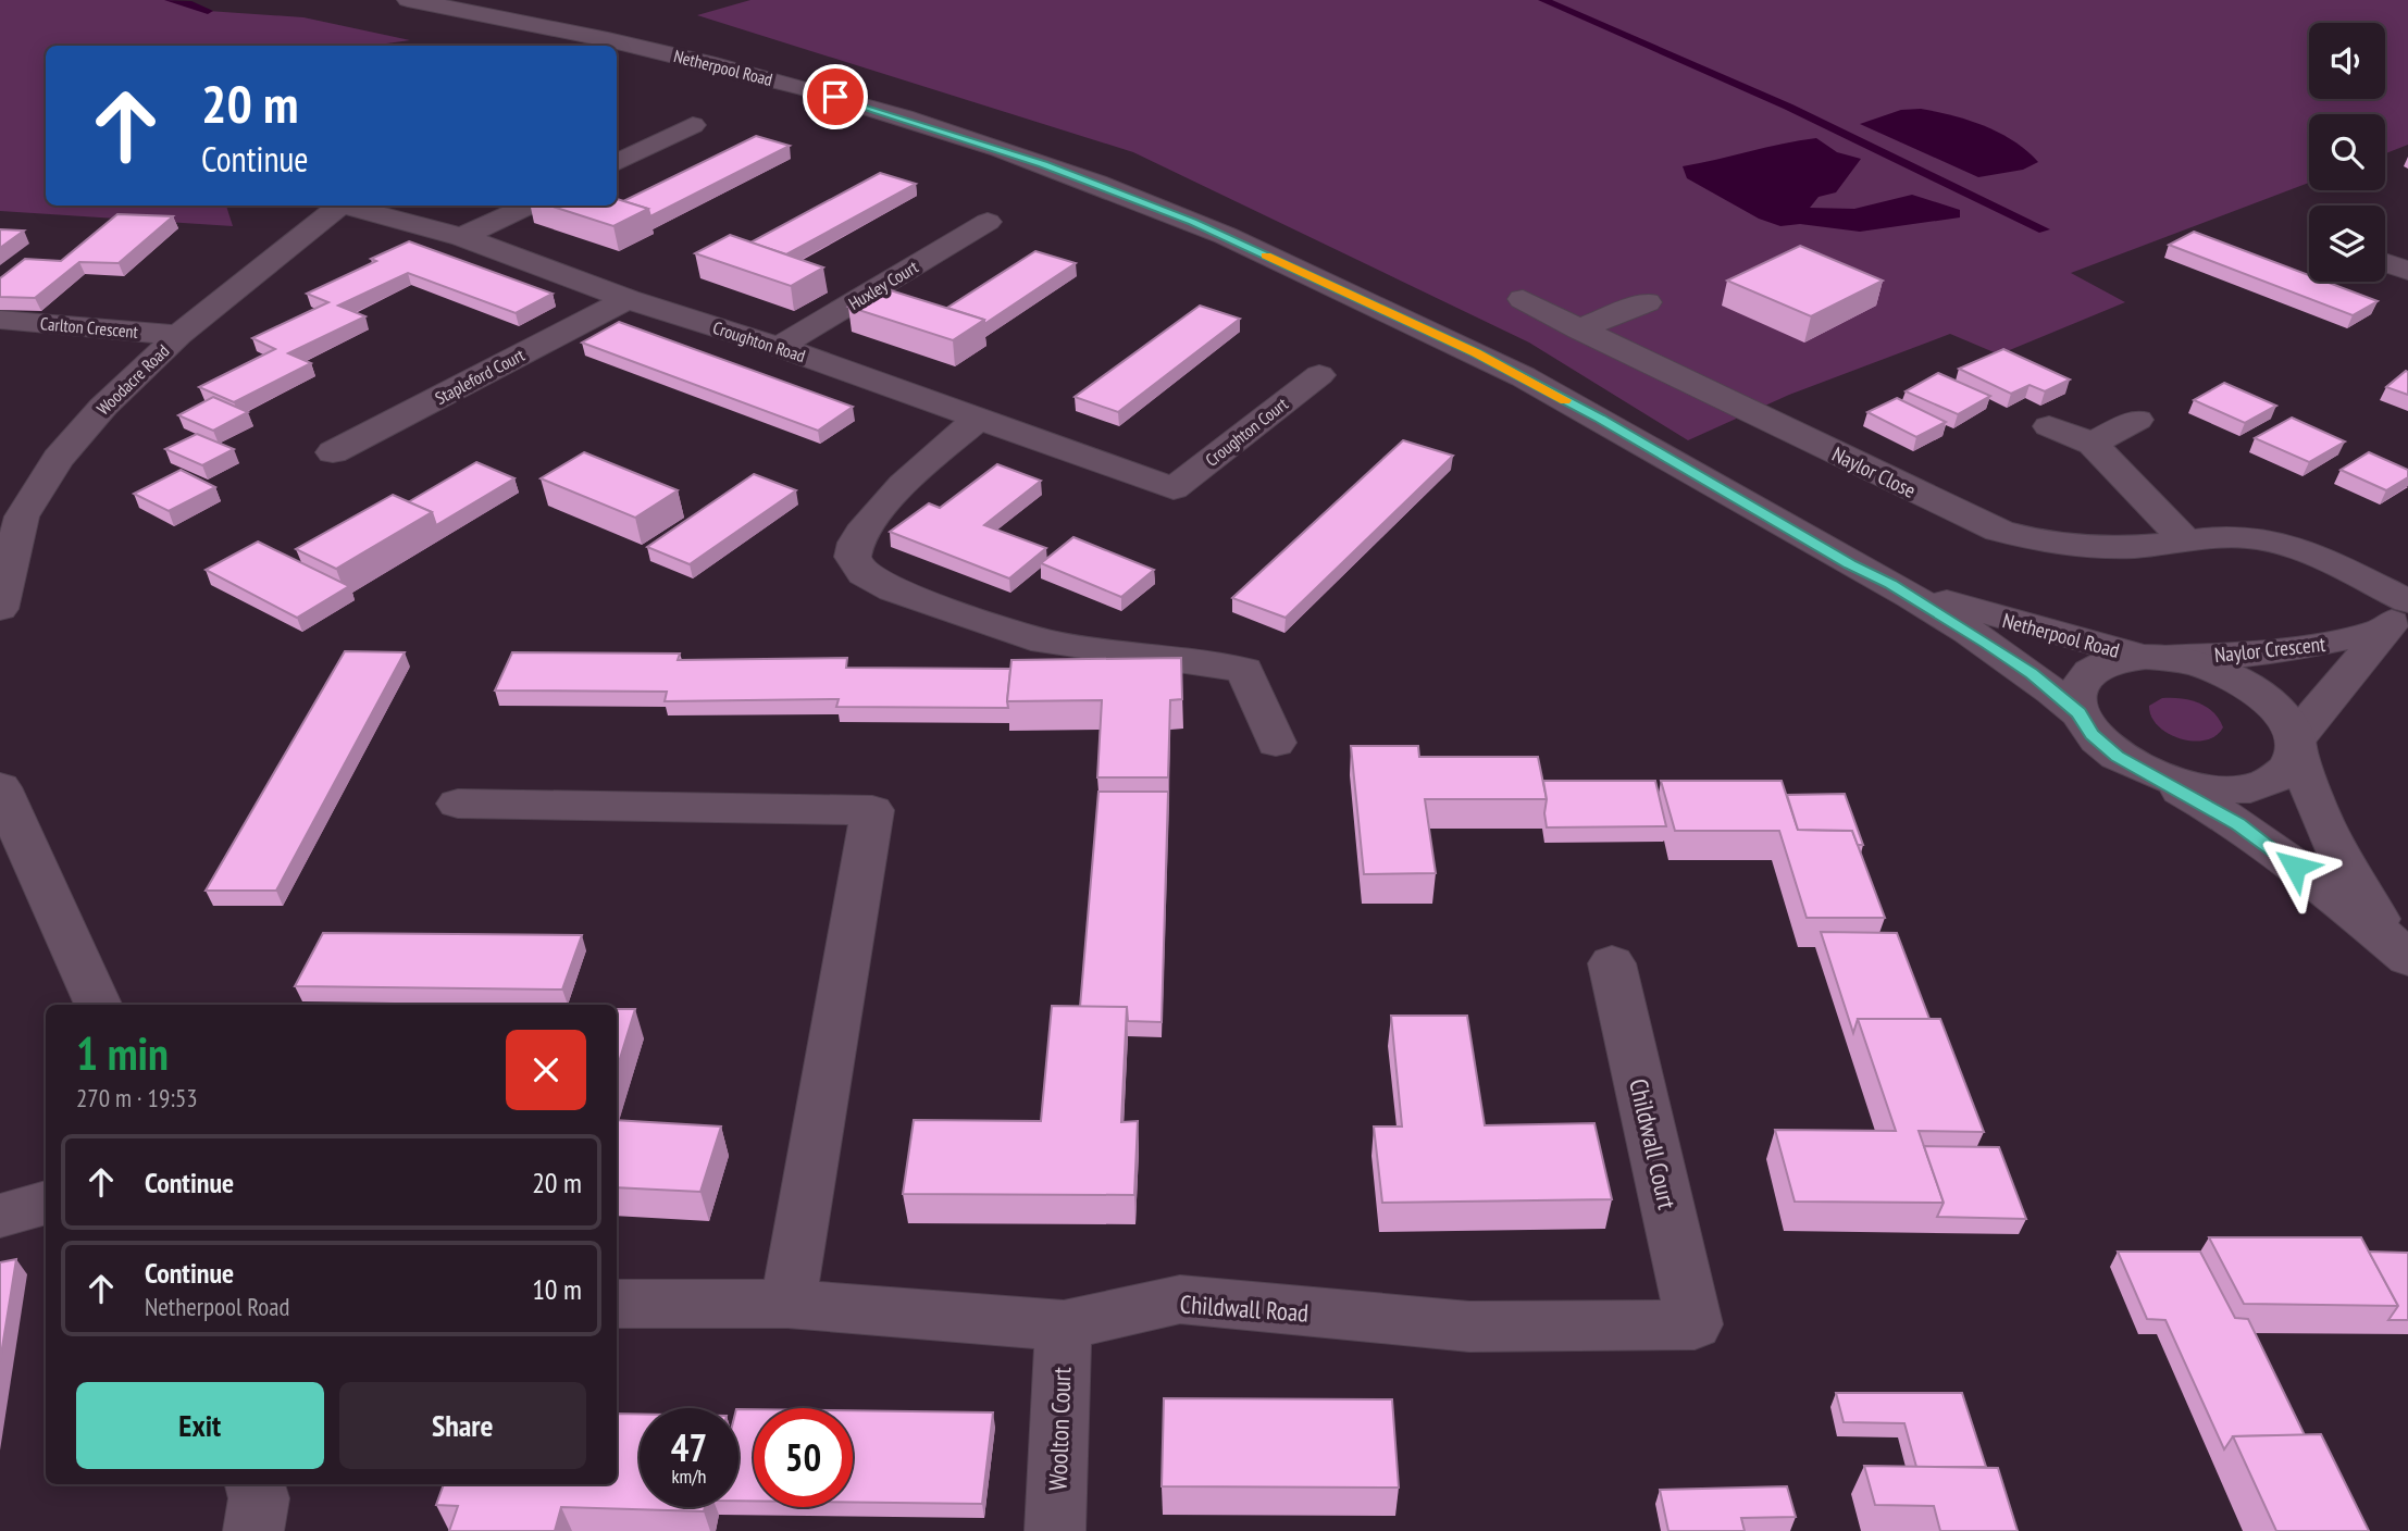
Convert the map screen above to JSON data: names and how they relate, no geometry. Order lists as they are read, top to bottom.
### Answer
{
  "streets": {
    "street": [
      "Netherpool Road",
      "Huxley Court",
      "Carlton Crescent",
      "Croughton Road",
      "Stapleford Court",
      "Woodacre Road",
      "Croughton Court",
      "Naylor Close",
      "Naylor Crescent",
      "Childwall Court",
      "Childwall Road",
      "Woolton Court"
    ]
  },
  "crossings": [
    ["Netherpool Road", "Naylor Crescent"],
    ["Huxley Court", "Croughton Road"],
    ["Carlton Crescent", "Woodacre Road"],
    ["Croughton Road", "Stapleford Court"],
    ["Croughton Road", "Croughton Court"],
    ["Childwall Court", "Childwall Road"],
    ["Childwall Road", "Woolton Court"]
  ],
  "page": {
    "turn": ["20 m", "Continue"],
    "heading": ["1 min", "270 m · 19:53"],
    "list": [
      {
        "name": "Continue",
        "value": "20 m"
      },
      {
        "name": "Continue",
        "note": "Netherpool Road",
        "value": "10 m"
      }
    ],
    "buttons": ["Exit", "Share"],
    "speed": "47 km/h",
    "limit": "50"
  }
}
